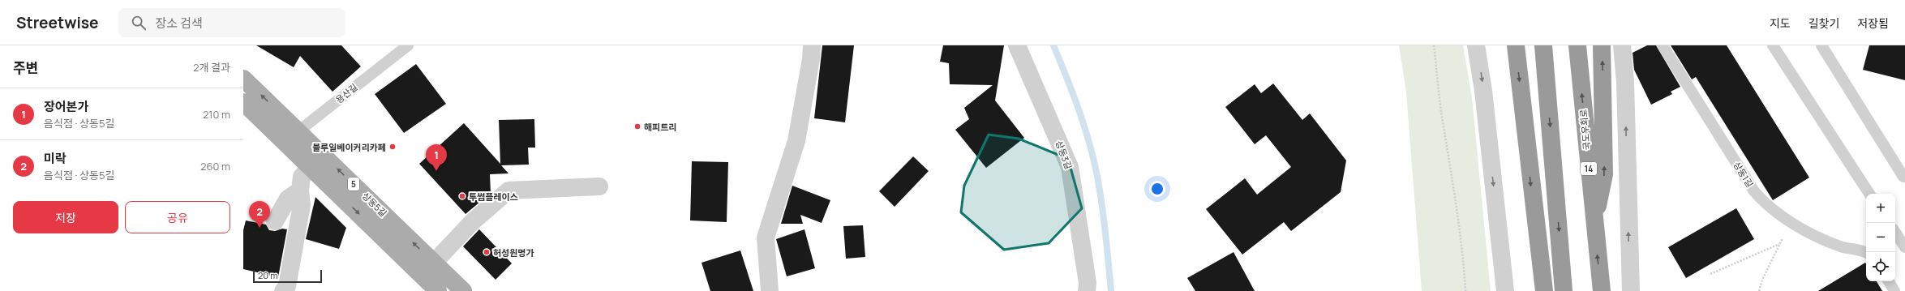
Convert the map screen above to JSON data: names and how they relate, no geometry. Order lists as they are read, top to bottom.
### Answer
{
  "streets": {
    "highway": ["국도우회로", "14"],
    "main road": ["5", "상동5길"],
    "street": ["상동3길"],
    "lane": ["용산길", "상동1길"]
  },
  "crossings": [
    ["용산길", "상동5길"]
  ],
  "places": [
    "해피트리",
    "블루일베이커리카페",
    "투썸플레이스",
    "허성원명가"
  ],
  "scale_bar": "20 m",
  "page": {
    "header": "Streetwise",
    "search": "장소 검색",
    "nav": ["지도", "길찾기", "저장됨"],
    "heading": ["주변", "2개 결과"],
    "list": [
      {
        "mark": "1",
        "name": "장어본가",
        "note": "음식점 · 상동5길",
        "value": "210 m"
      },
      {
        "mark": "2",
        "name": "미락",
        "note": "음식점 · 상동5길",
        "value": "260 m"
      }
    ],
    "pins": ["1", "2"],
    "buttons": ["저장", "공유"],
    "map_buttons": ["+", "−"],
    "scale": "20 m"
  }
}
